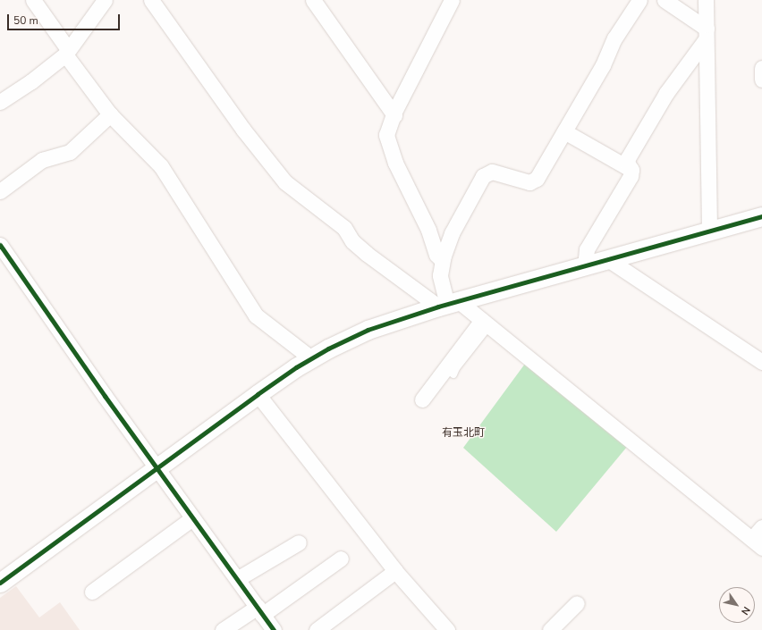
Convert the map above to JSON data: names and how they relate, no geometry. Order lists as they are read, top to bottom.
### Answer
{
  "districts": ["有玉北町"],
  "scale_bar": "50 m",
  "north": "bottom right"
}
